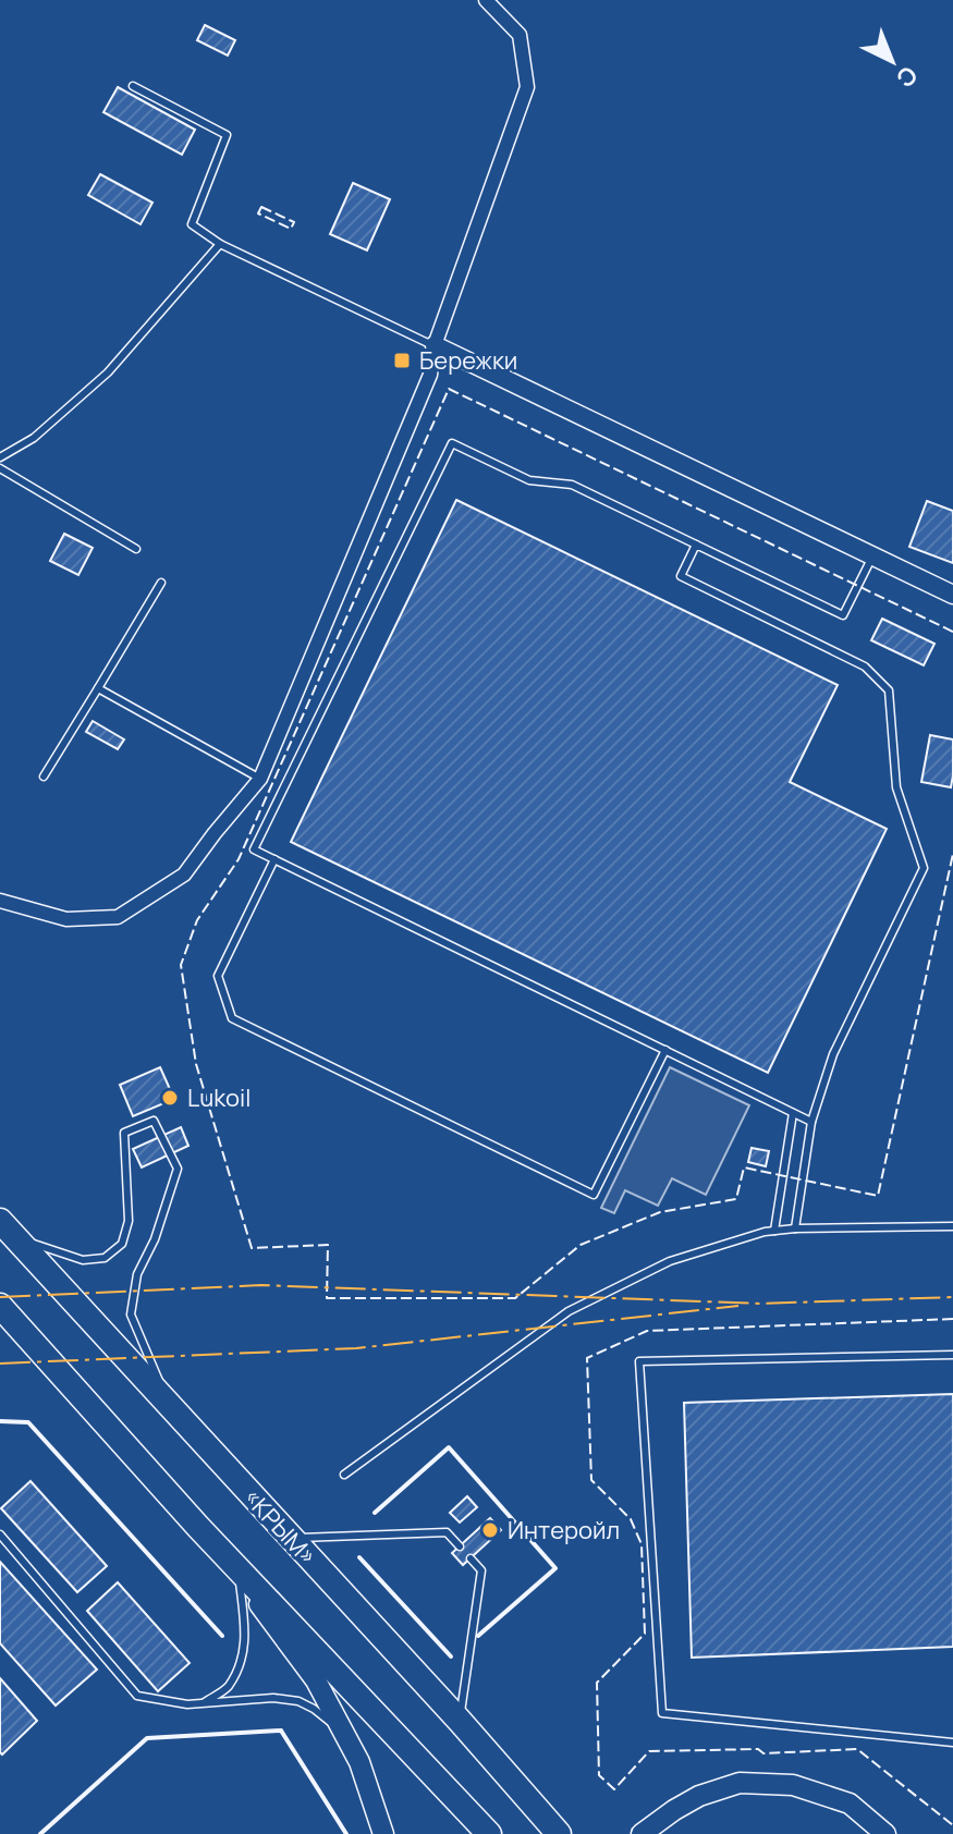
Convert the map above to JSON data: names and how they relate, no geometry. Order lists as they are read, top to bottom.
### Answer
{
  "streets": {
    "highway": ["«КРЫМ»"]
  },
  "places": {
    "transit": ["Бережки"],
    "other": ["Lukoil", "Интеройл"]
  },
  "north": "bottom right"
}
